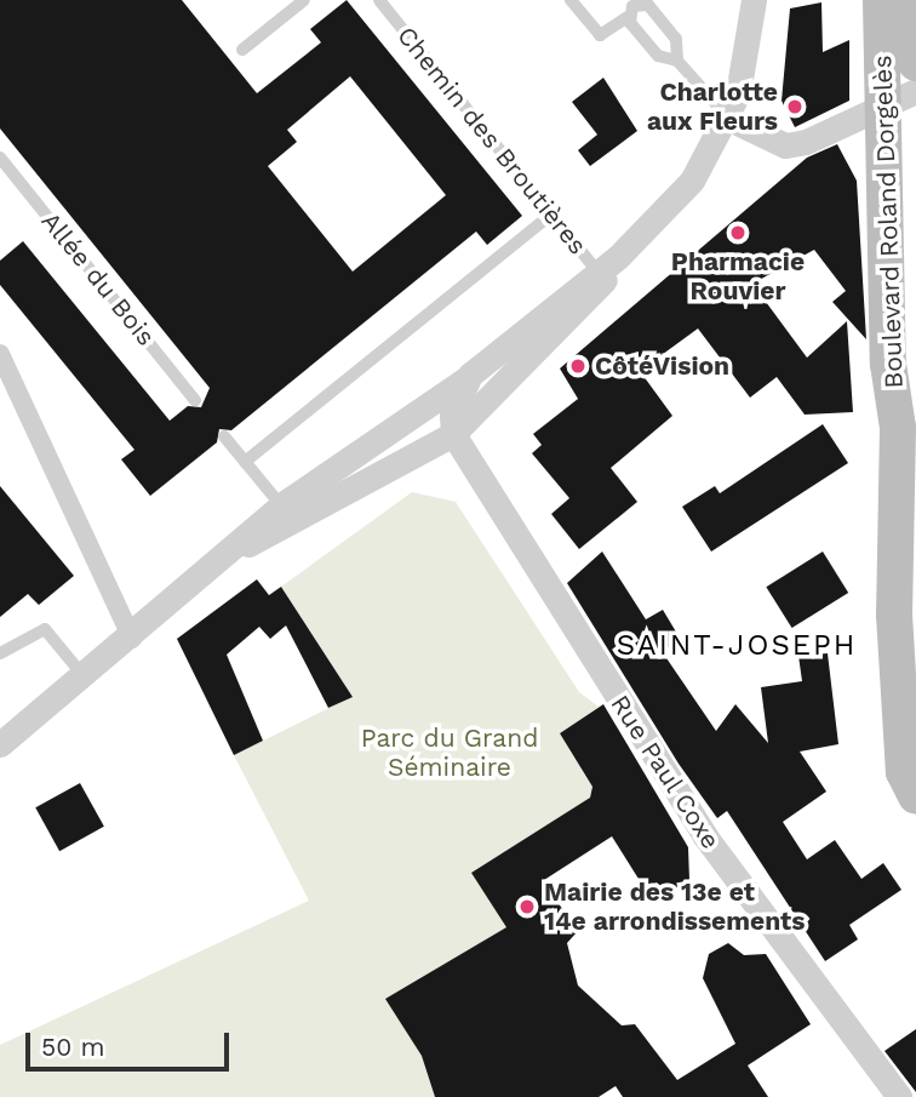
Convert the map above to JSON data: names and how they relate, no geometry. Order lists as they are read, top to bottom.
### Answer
{
  "streets": {
    "main road": ["Boulevard Roland Dorgelès"],
    "street": ["Rue Paul Coxe"],
    "lane": ["Chemin des Broutières", "Allée du Bois"]
  },
  "districts": ["SAINT-JOSEPH"],
  "parks": ["Parc du Grand Séminaire"],
  "places": [
    "Charlotte aux Fleurs",
    "Pharmacie Rouvier",
    "CôtéVision",
    "Mairie des 13e et 14e arrondissements"
  ],
  "scale_bar": "50 m"
}
